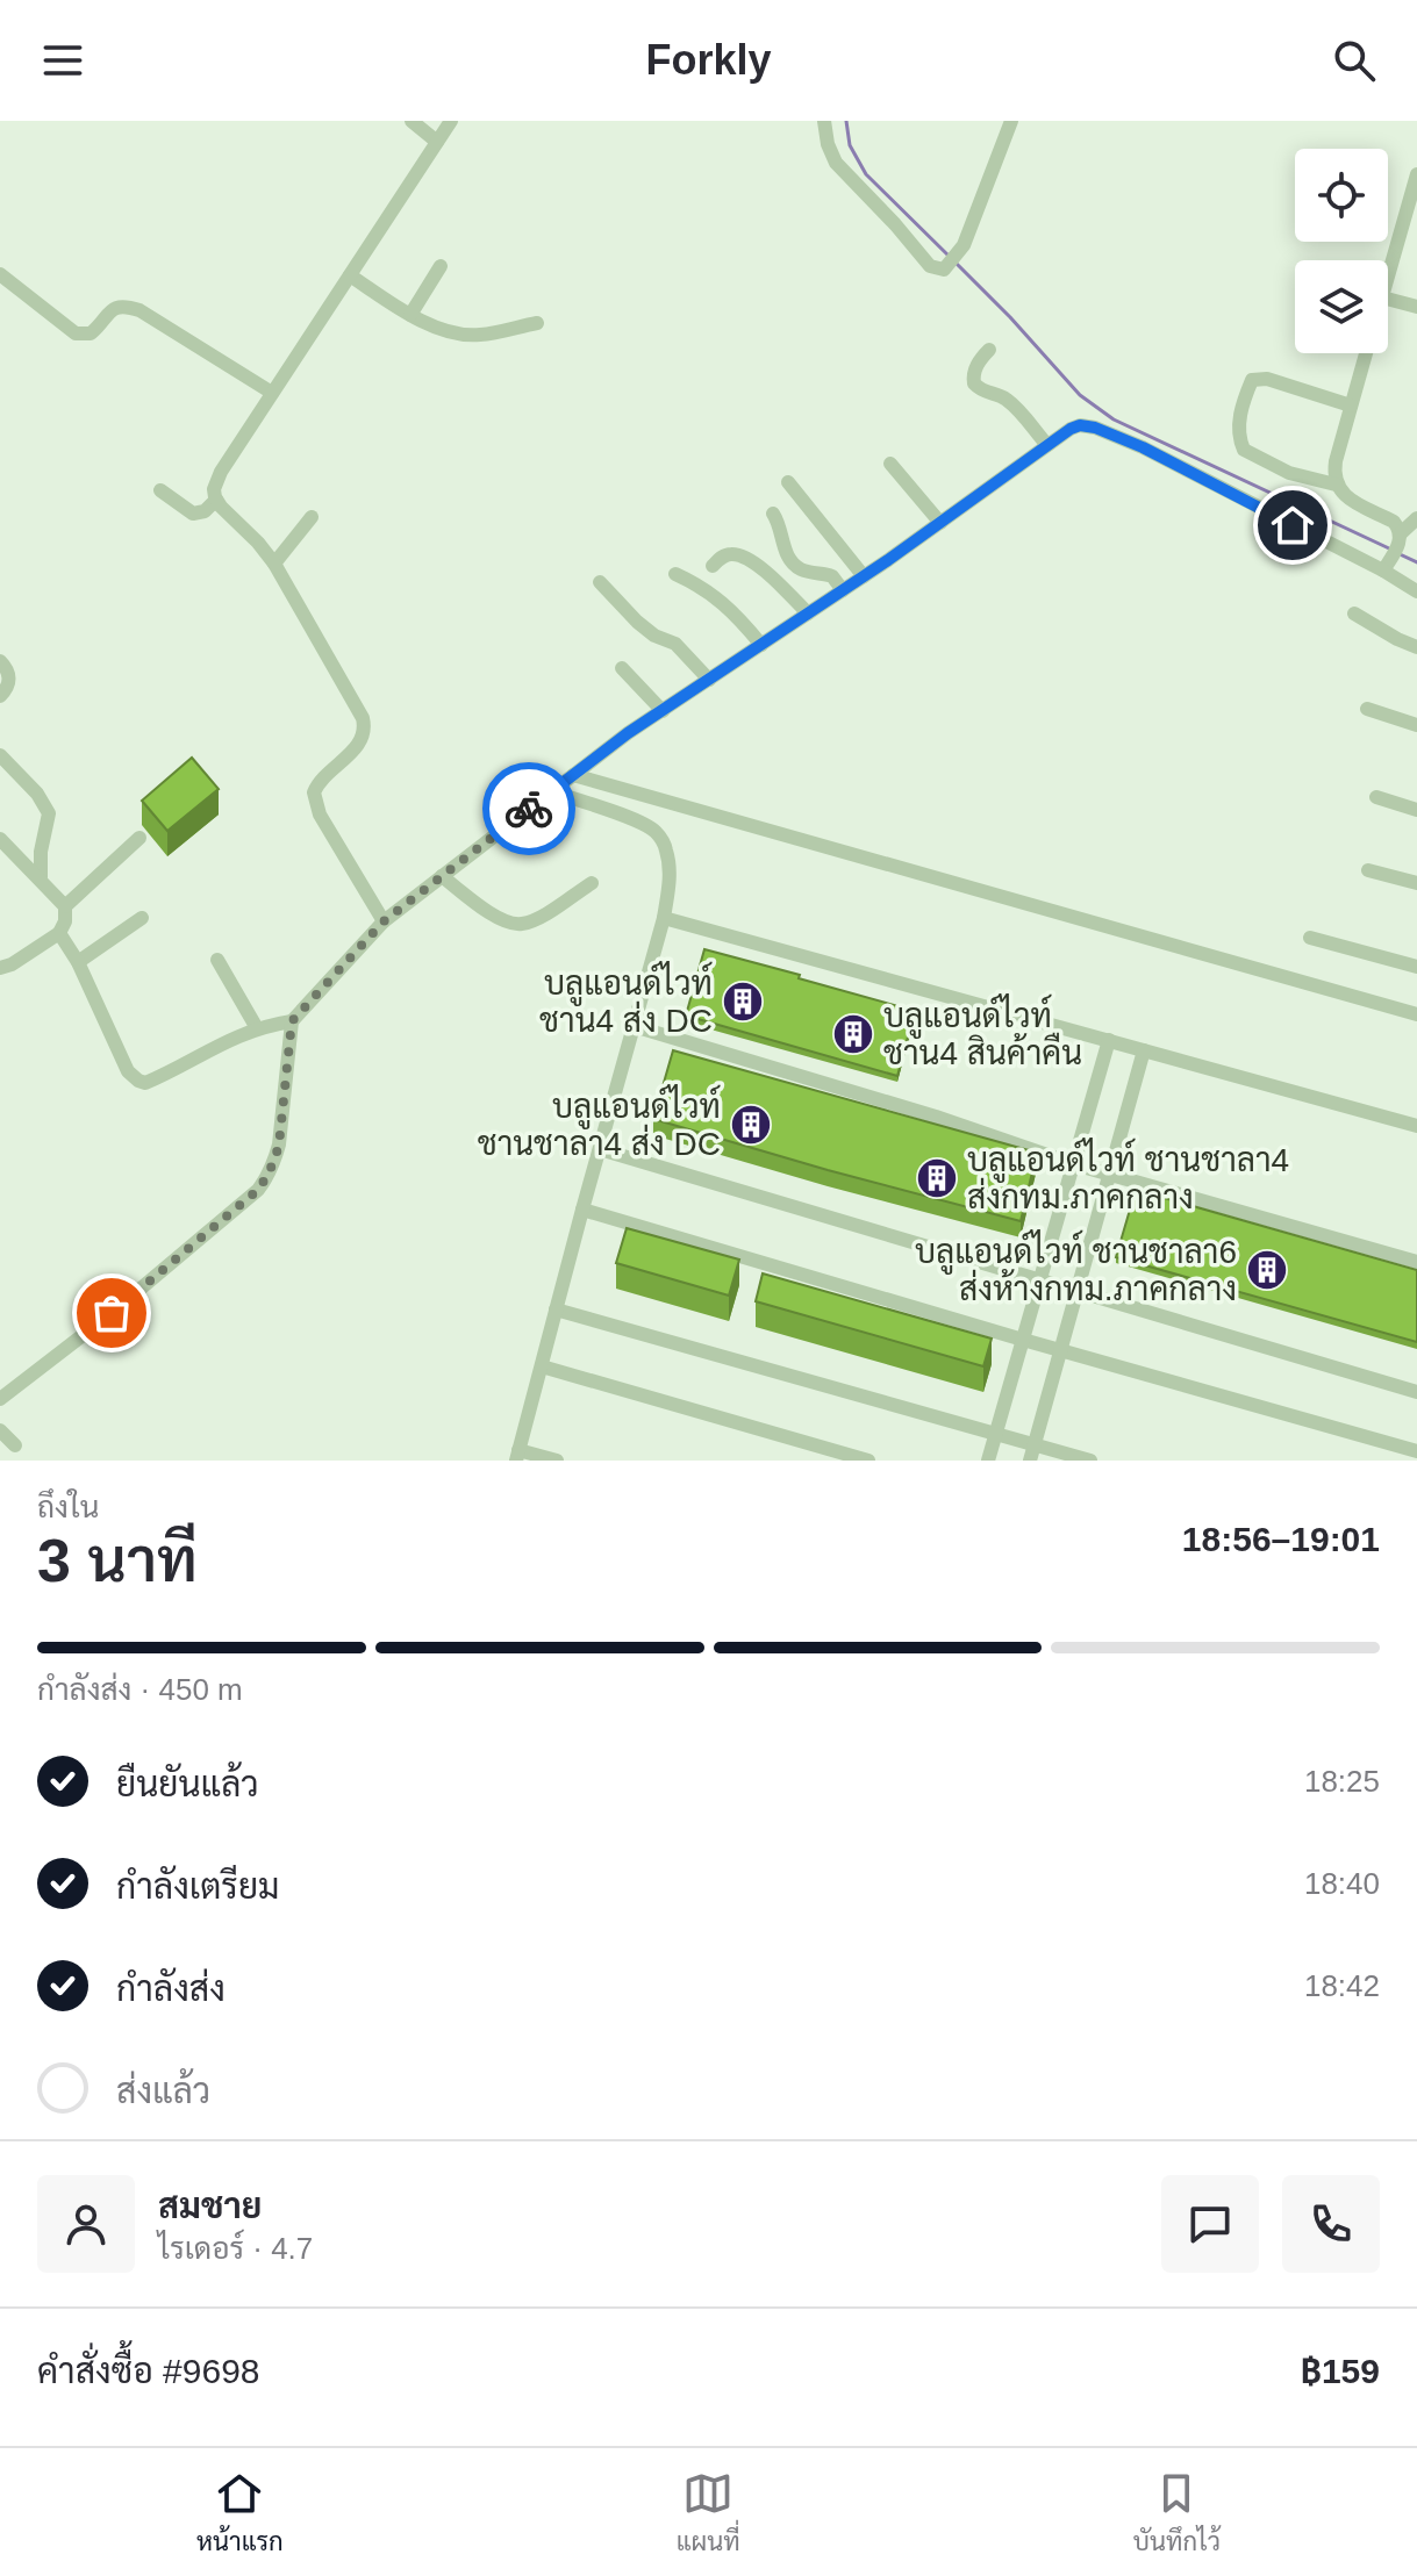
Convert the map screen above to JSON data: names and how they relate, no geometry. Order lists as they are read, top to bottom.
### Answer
{
  "places": {
    "building": [
      "บลูแอนด์ไวท์ ชาน4 ส่ง DC",
      "บลูแอนด์ไวท์ ชาน4 สินค้าคืน",
      "บลูแอนด์ไวท์ ชานชาลา4 ส่ง DC",
      "บลูแอนด์ไวท์ ชานชาลา4 ส่งกทม.ภาคกลาง",
      "บลูแอนด์ไวท์ ชานชาลา6 ส่งห้างกทม.ภาคกลาง"
    ]
  },
  "page": {
    "header": "Forkly",
    "heading": ["3 นาที", "ถึงใน", "18:56–19:01"],
    "panel": [
      "สมชาย",
      "ไรเดอร์ · 4.7",
      "คำสั่งซื้อ #9698",
      "฿159"
    ],
    "bar": "กำลังส่ง · 450 m",
    "list": [
      ["ยืนยันแล้ว", "18:25"],
      ["กำลังเตรียม", "18:40"],
      ["กำลังส่ง", "18:42"],
      "ส่งแล้ว"
    ],
    "tabs": ["หน้าแรก", "แผนที่", "บันทึกไว้"]
  }
}
